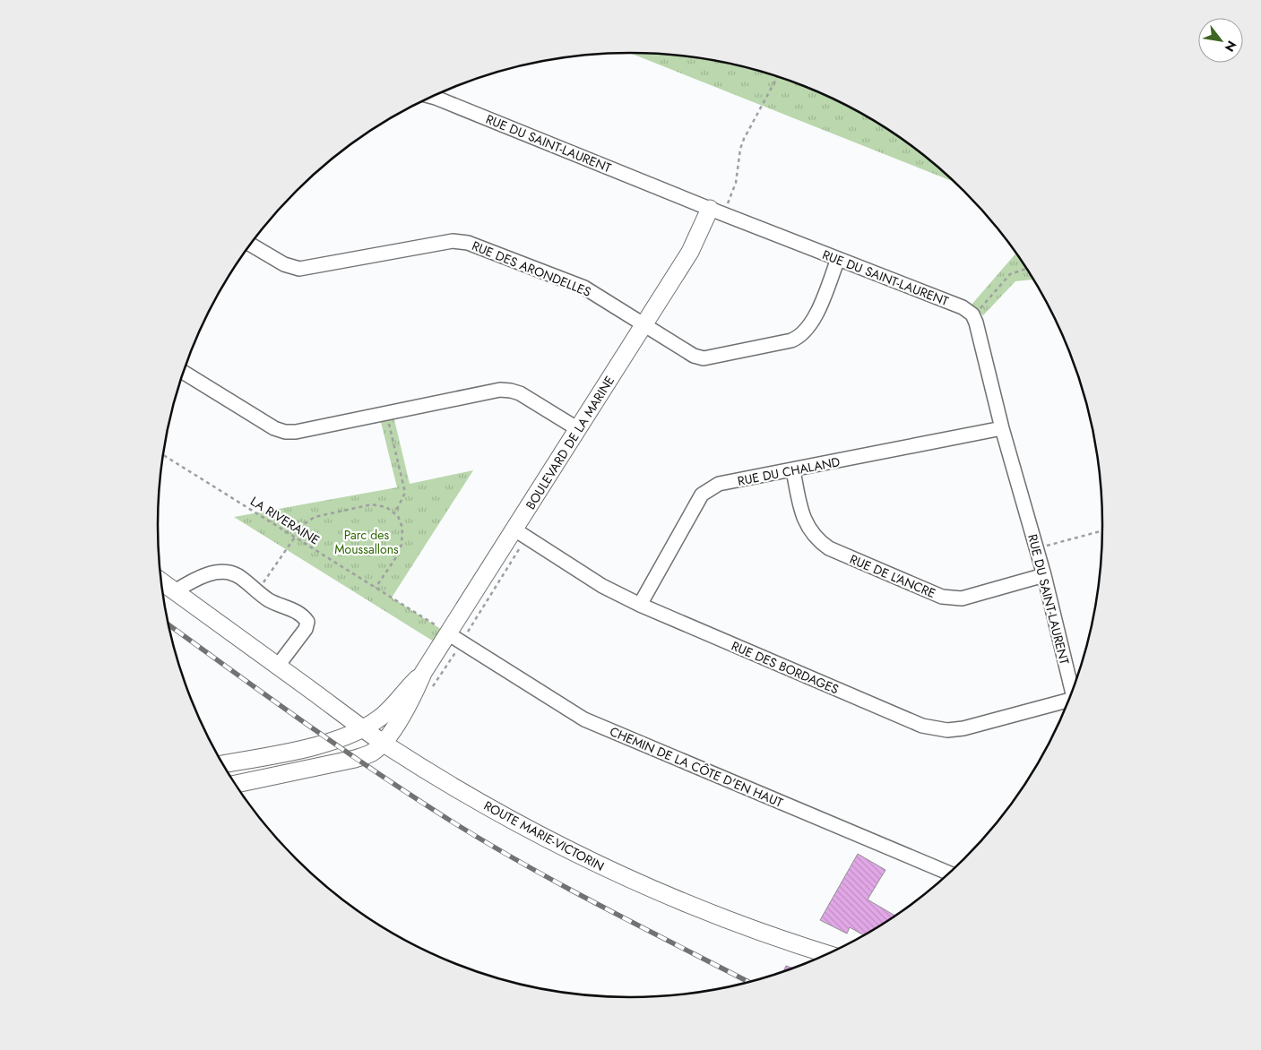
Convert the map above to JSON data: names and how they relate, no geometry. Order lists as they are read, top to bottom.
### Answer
{
  "streets": {
    "street": [
      "RUE DU SAINT-LAURENT",
      "RUE DES ARONDELLES",
      "BOULEVARD DE LA MARINE",
      "RUE DU CHALAND",
      "RUE DE L'ANCRE",
      "RUE DES BORDAGES",
      "CHEMIN DE LA CÔTE D'EN HAUT",
      "ROUTE MARIE-VICTORIN"
    ],
    "path": ["LA RIVERAINE"]
  },
  "crossings": [
    ["RUE DU SAINT-LAURENT", "RUE DES ARONDELLES"],
    ["RUE DU SAINT-LAURENT", "BOULEVARD DE LA MARINE"],
    ["RUE DU SAINT-LAURENT", "RUE DU CHALAND"],
    ["RUE DU SAINT-LAURENT", "RUE DE L'ANCRE"],
    ["RUE DES ARONDELLES", "BOULEVARD DE LA MARINE"],
    ["BOULEVARD DE LA MARINE", "LA RIVERAINE"],
    ["BOULEVARD DE LA MARINE", "RUE DES BORDAGES"],
    ["BOULEVARD DE LA MARINE", "CHEMIN DE LA CÔTE D'EN HAUT"],
    ["BOULEVARD DE LA MARINE", "ROUTE MARIE-VICTORIN"],
    ["RUE DU CHALAND", "RUE DE L'ANCRE"],
    ["RUE DU CHALAND", "RUE DES BORDAGES"],
    ["LA RIVERAINE", "CHEMIN DE LA CÔTE D'EN HAUT"]
  ],
  "parks": ["Parc des Moussallons"],
  "north": "bottom right"
}
